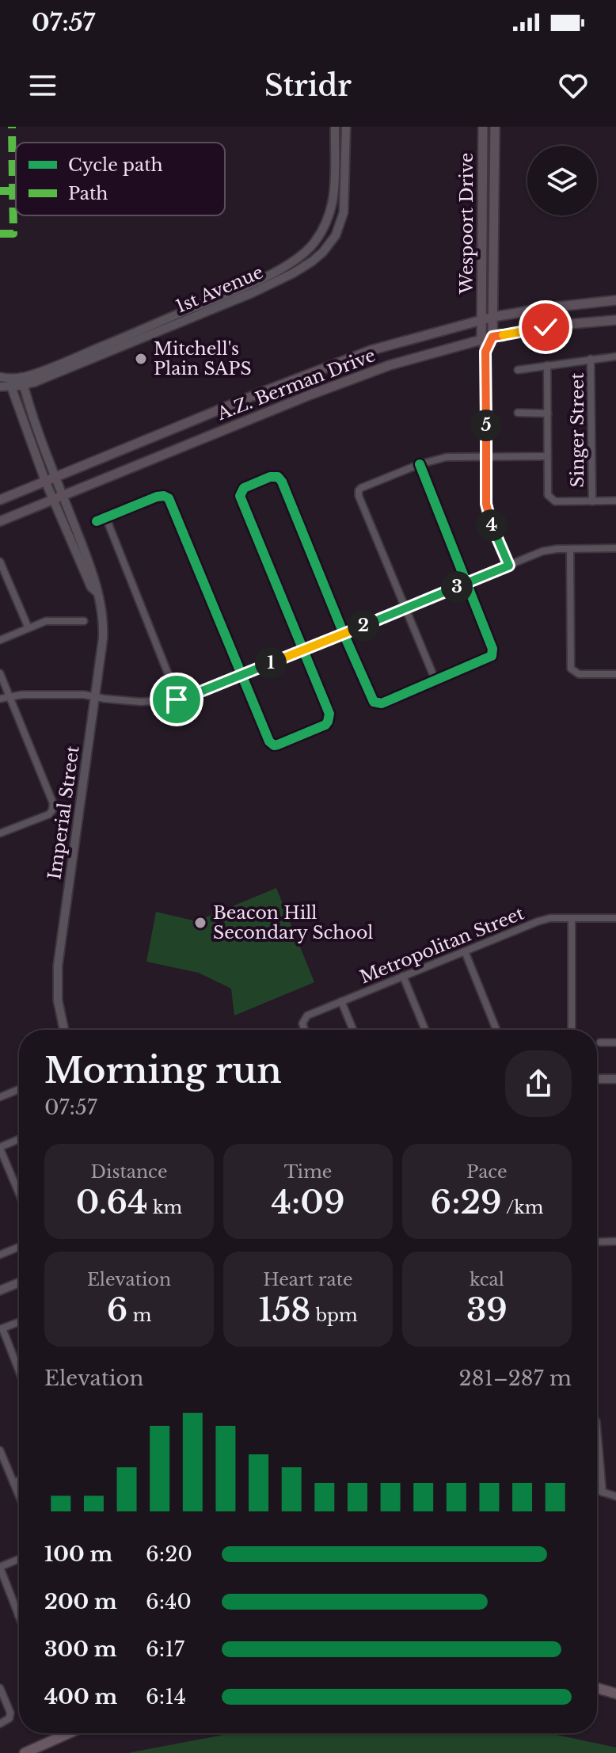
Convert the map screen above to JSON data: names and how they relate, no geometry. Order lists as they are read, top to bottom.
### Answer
{
  "streets": {
    "main road": ["Wespoort Drive", "A.Z. Berman Drive"],
    "street": [
      "1st Avenue",
      "Singer Street",
      "Imperial Street",
      "Metropolitan Street"
    ]
  },
  "crossings": [
    ["Wespoort Drive", "A.Z. Berman Drive"],
    ["1st Avenue", "Imperial Street"],
    ["A.Z. Berman Drive", "Imperial Street"]
  ],
  "places": ["Mitchell's Plain SAPS", "Beacon Hill Secondary School"],
  "legend": ["Cycle path", "Path"],
  "page": {
    "status": "07:57",
    "header": "Stridr",
    "pins": [
      "5",
      "4",
      "3",
      "2",
      "1"
    ],
    "heading": ["Morning run", "07:57"],
    "stats": [
      ["Distance", "0.64 km"],
      ["Time", "4:09"],
      ["Pace", "6:29 /km"],
      ["Elevation", "6 m"],
      ["Heart rate", "158 bpm"],
      ["kcal", "39"]
    ],
    "chart": ["Elevation", "281–287 m"],
    "list": [
      {
        "name": "100 m",
        "note": "6:20"
      },
      {
        "name": "200 m",
        "note": "6:40"
      },
      {
        "name": "300 m",
        "note": "6:17"
      },
      {
        "name": "400 m",
        "note": "6:14"
      }
    ]
  }
}
